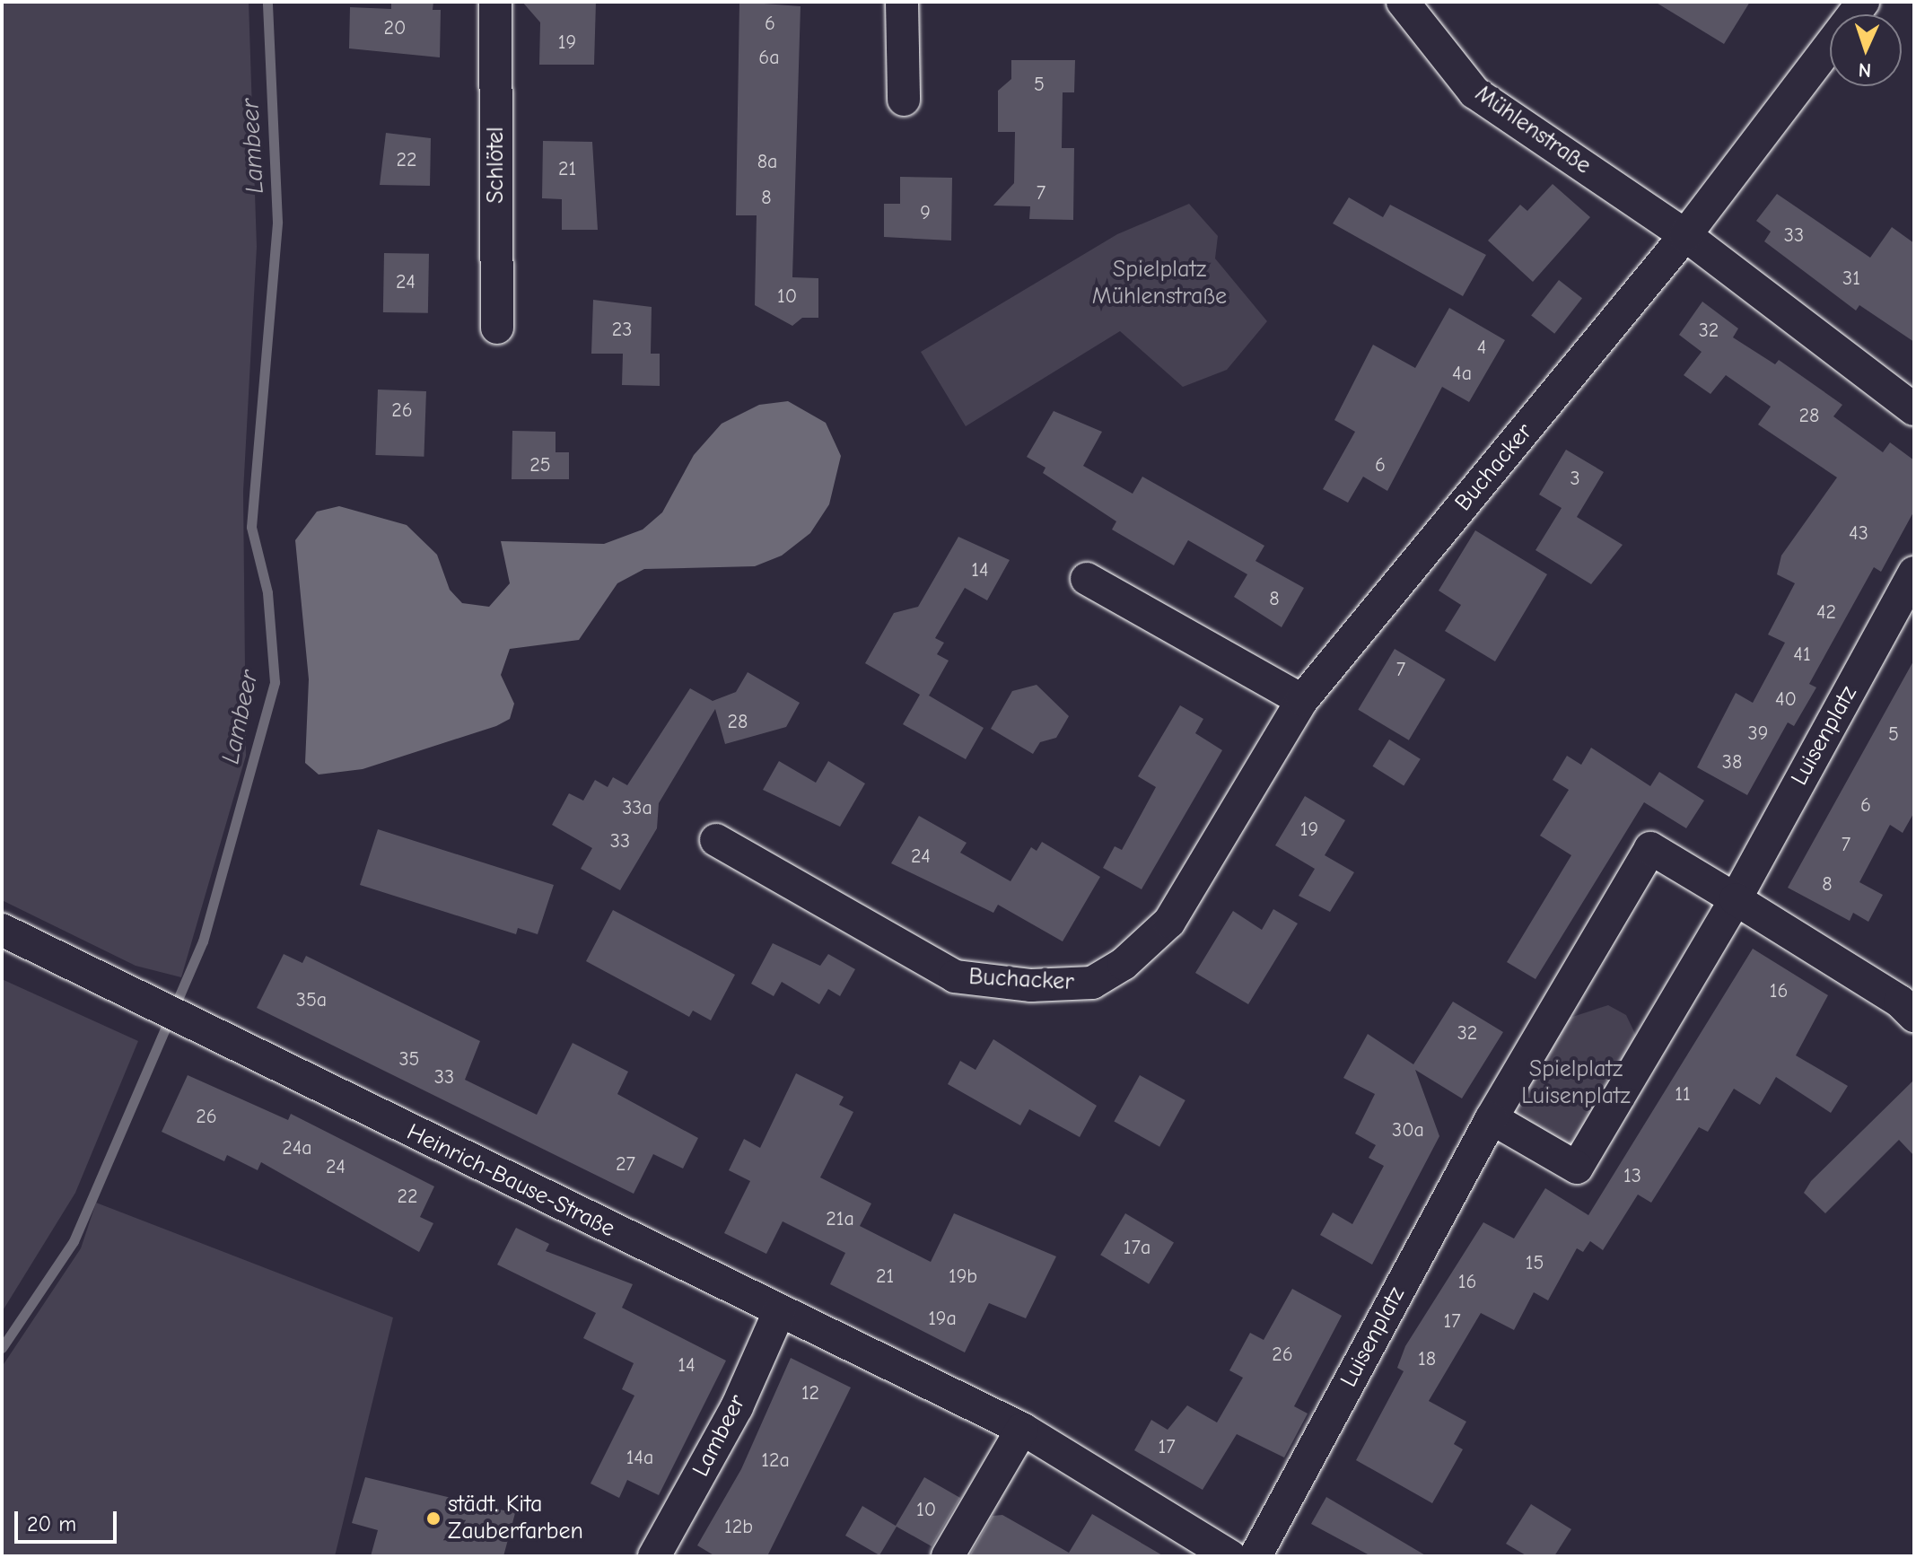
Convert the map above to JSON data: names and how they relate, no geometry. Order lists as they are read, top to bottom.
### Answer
{
  "streets": {
    "street": [
      "Mühlenstraße",
      "Schlötel",
      "Buchacker",
      "Luisenplatz",
      "Heinrich-Bause-Straße",
      "Lambeer"
    ]
  },
  "crossings": [
    ["Mühlenstraße", "Buchacker"],
    ["Heinrich-Bause-Straße", "Lambeer"]
  ],
  "water": ["Lambeer"],
  "parks": ["Spielplatz Mühlenstraße", "Spielplatz Luisenplatz"],
  "places": ["städt. Kita Zauberfarben"],
  "house_numbers": [
    "6",
    "20",
    "19",
    "6a",
    "5",
    "22",
    "8a",
    "21",
    "7",
    "8",
    "9",
    "33",
    "31",
    "24",
    "10",
    "23",
    "32",
    "4",
    "4a",
    "26",
    "28",
    "25",
    "6",
    "3",
    "43",
    "14",
    "8",
    "42",
    "41",
    "7",
    "40",
    "28",
    "39",
    "5",
    "38",
    "6",
    "33a",
    "19",
    "33",
    "7",
    "24",
    "8",
    "16",
    "35a",
    "32",
    "35",
    "33",
    "11",
    "26",
    "30a",
    "24a",
    "27",
    "24",
    "13",
    "22",
    "21a",
    "17a",
    "15",
    "21",
    "19b",
    "16",
    "19a",
    "17",
    "26",
    "18",
    "14",
    "12",
    "17",
    "14a",
    "12a",
    "10",
    "12b"
  ],
  "scale_bar": "20 m",
  "north": "bottom"
}
